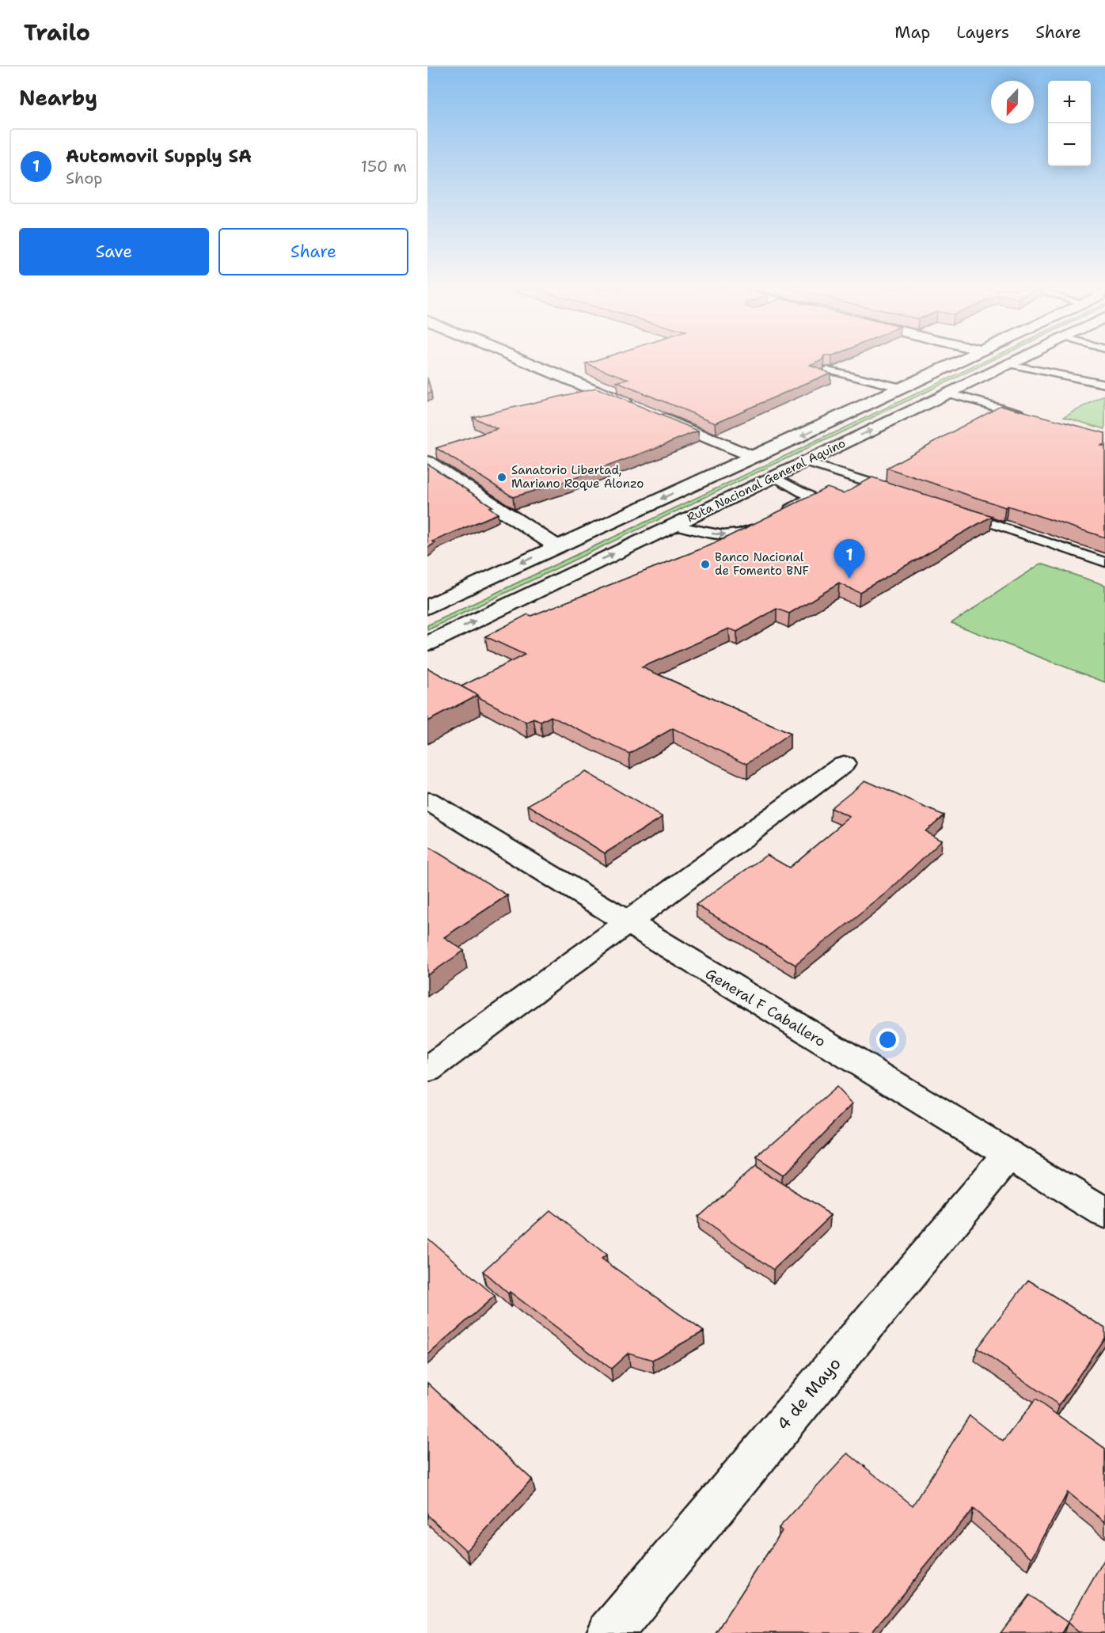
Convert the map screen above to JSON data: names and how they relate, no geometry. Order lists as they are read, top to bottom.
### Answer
{
  "streets": {
    "main road": ["Ruta Nacional General Aquino", "General F Caballero", "4 de Mayo"]
  },
  "crossings": [
    ["General F Caballero", "4 de Mayo"]
  ],
  "places": ["Sanatorio Libertad, Mariano Roque Alonzo", "Banco Nacional de Fomento BNF"],
  "north": "bottom",
  "page": {
    "header": "Trailo",
    "nav": ["Map", "Layers", "Share"],
    "heading": "Nearby",
    "map_buttons": ["+", "−"],
    "list": [
      {
        "mark": "1",
        "name": "Automovil Supply SA",
        "note": "Shop",
        "value": "150 m"
      }
    ],
    "buttons": ["Save", "Share"],
    "pins": "1"
  }
}
